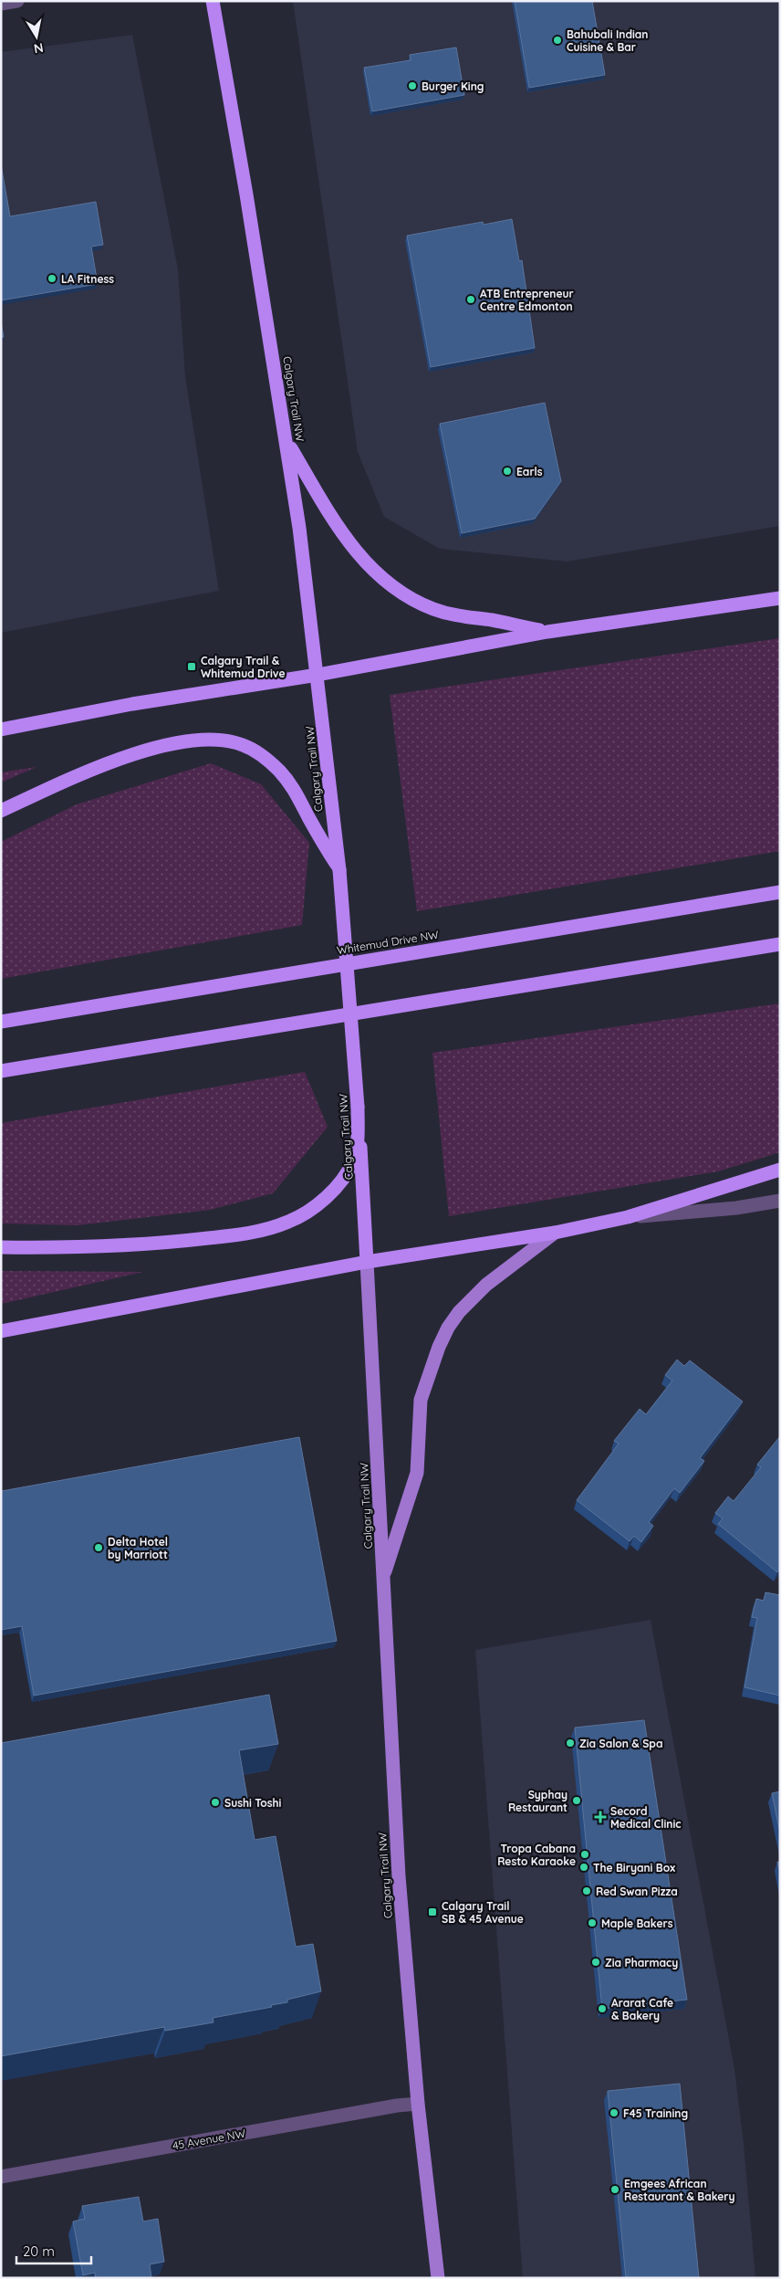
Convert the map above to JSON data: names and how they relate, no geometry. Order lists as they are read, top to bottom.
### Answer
{
  "streets": {
    "highway": ["Calgary Trail NW", "Whitemud Drive NW"],
    "street": ["45 Avenue NW"]
  },
  "crossings": [
    ["Calgary Trail NW", "45 Avenue NW"]
  ],
  "places": {
    "other": [
      "Bahubali Indian Cuisine & Bar",
      "Burger King",
      "LA Fitness",
      "ATB Entrepreneur Centre Edmonton",
      "Earls",
      "Delta Hotel by Marriott",
      "Zia Salon & Spa",
      "Syphay Restaurant",
      "Sushi Toshi",
      "Tropa Cabana Resto Karaoke",
      "The Biryani Box",
      "Red Swan Pizza",
      "Maple Bakers",
      "Zia Pharmacy",
      "Ararat Cafe & Bakery",
      "F45 Training",
      "Emgees African Restaurant & Bakery"
    ],
    "transit": ["Calgary Trail & Whitemud Drive", "Calgary Trail SB & 45 Avenue"],
    "health": ["Secord Medical Clinic"]
  },
  "scale_bar": "20 m",
  "north": "bottom"
}
